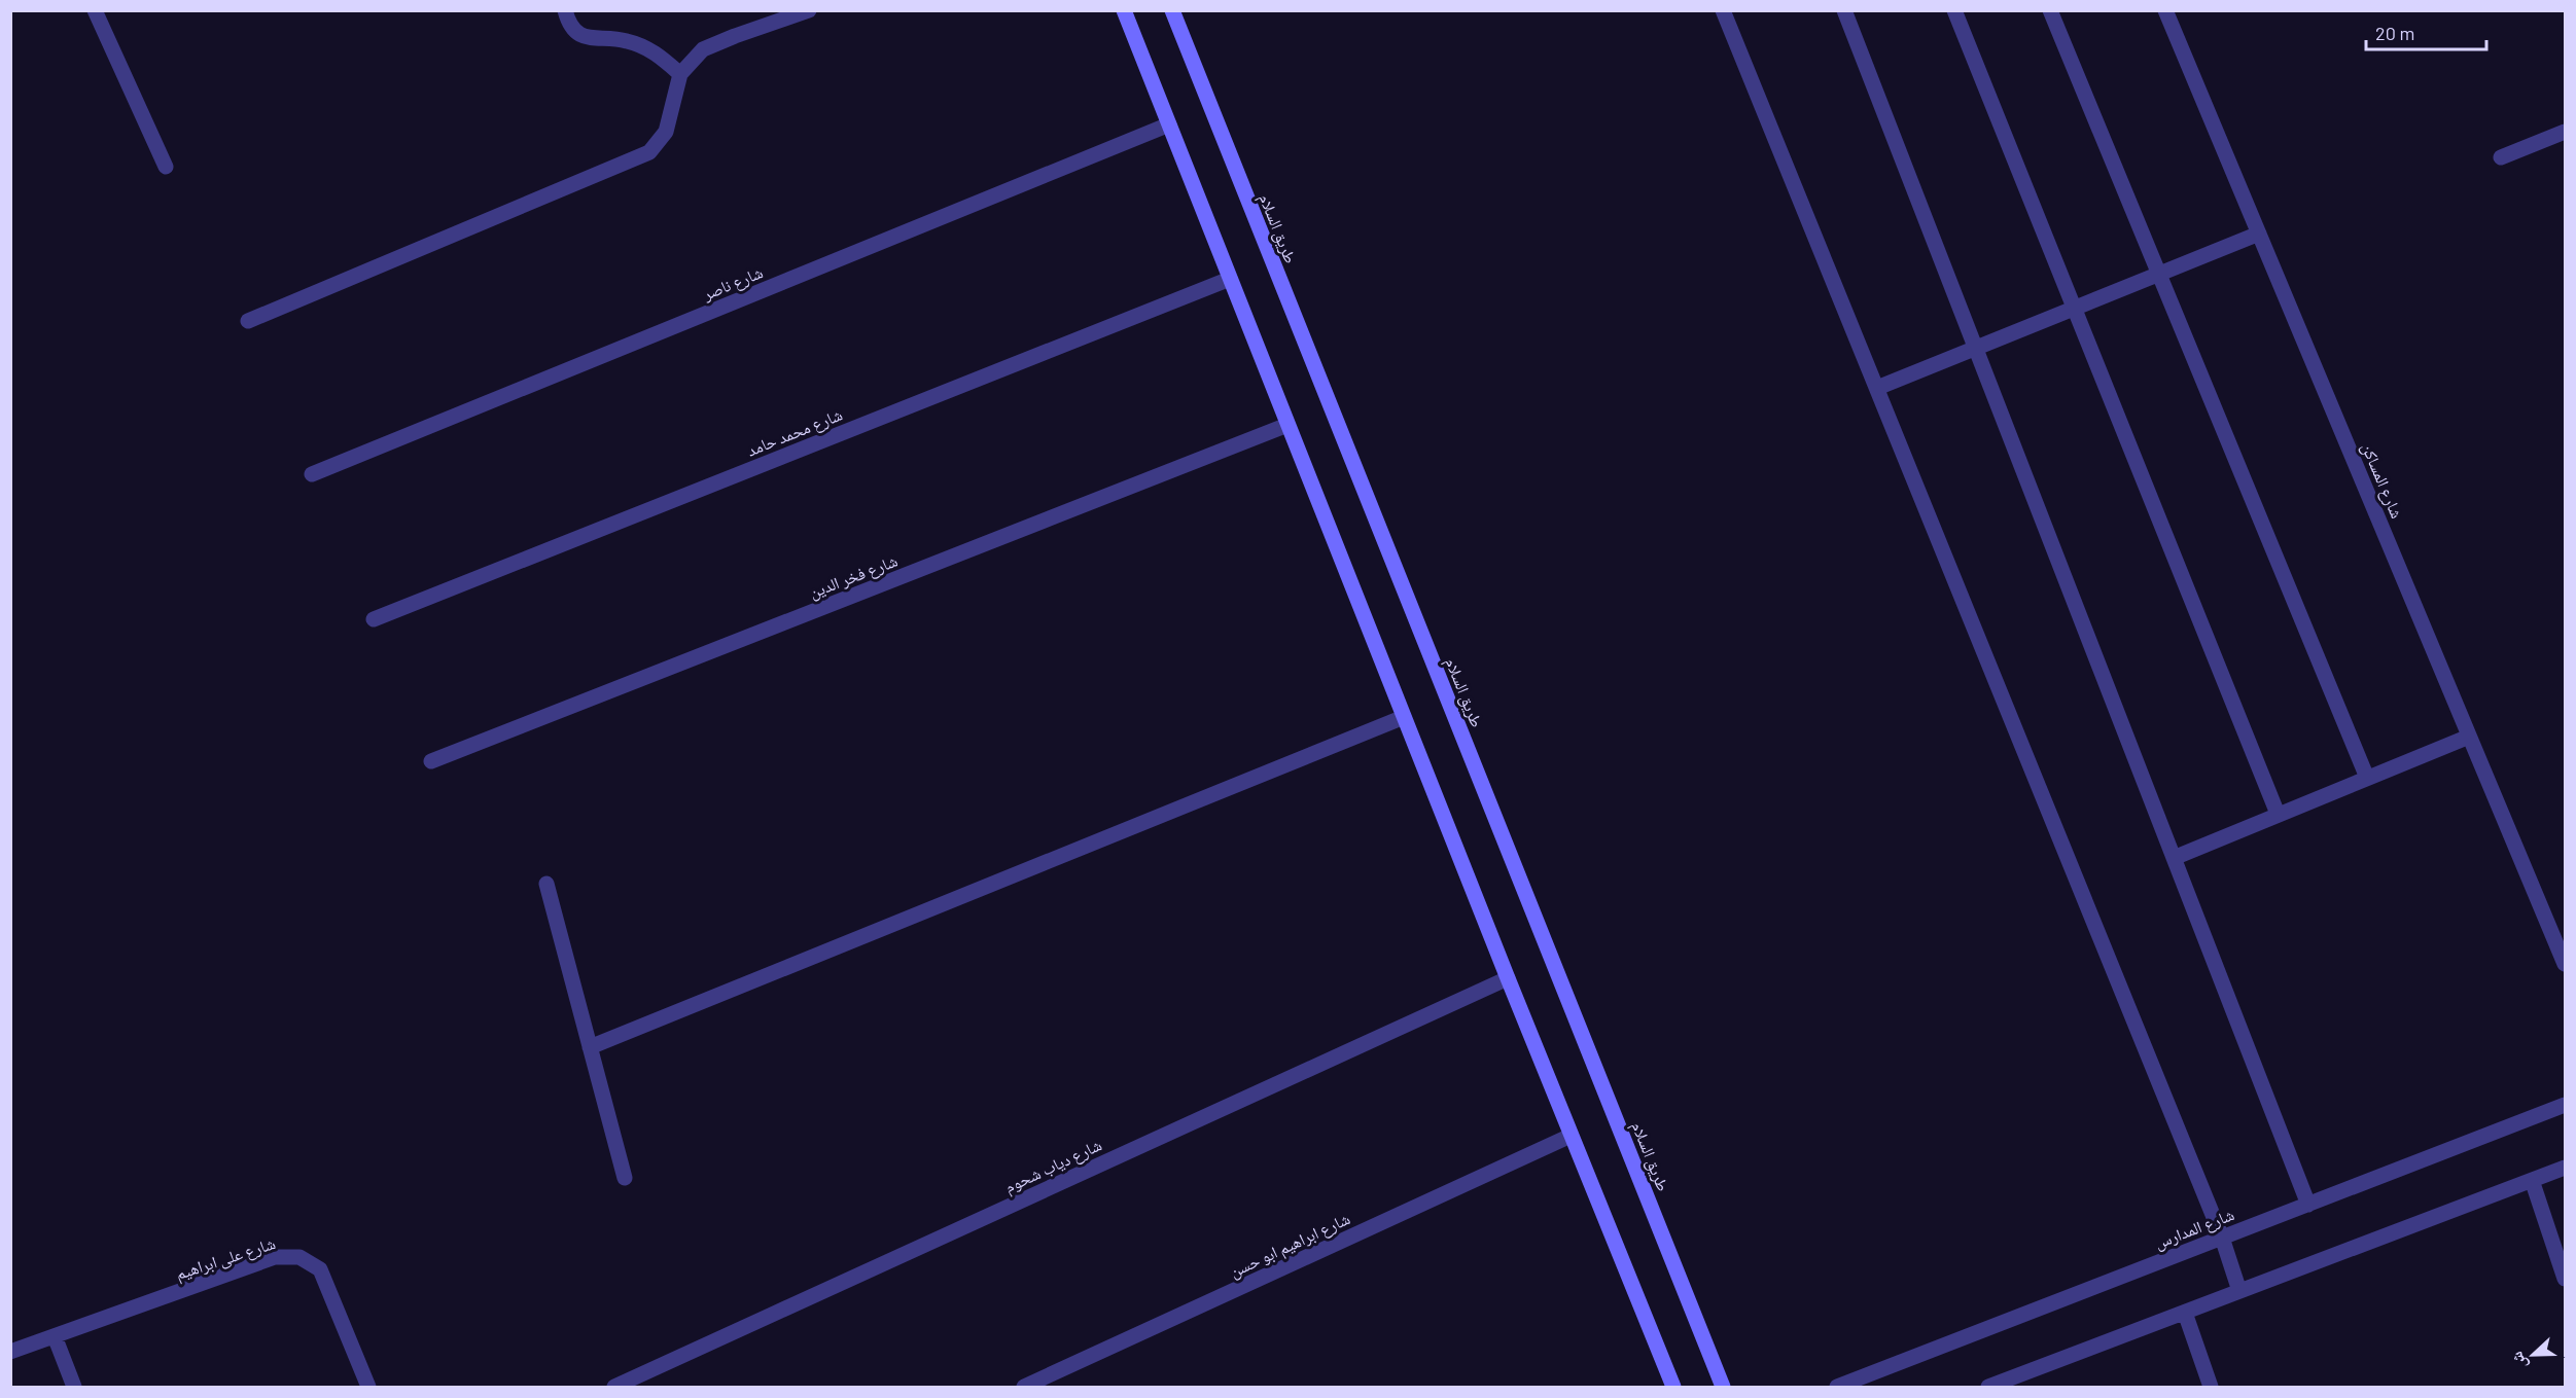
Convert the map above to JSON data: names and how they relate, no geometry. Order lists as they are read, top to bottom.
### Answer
{
  "streets": {
    "main road": ["طريق السلام"],
    "street": [
      "شارع ناصر",
      "شارع محمد حامد",
      "شارع المساكن",
      "شارع فخر الدين",
      "شارع دياب شحوم",
      "شارع المدارس",
      "شارع ابراهيم ابو حسن",
      "شارع على ابراهيم"
    ]
  },
  "scale_bar": "20 m",
  "north": "left"
}
